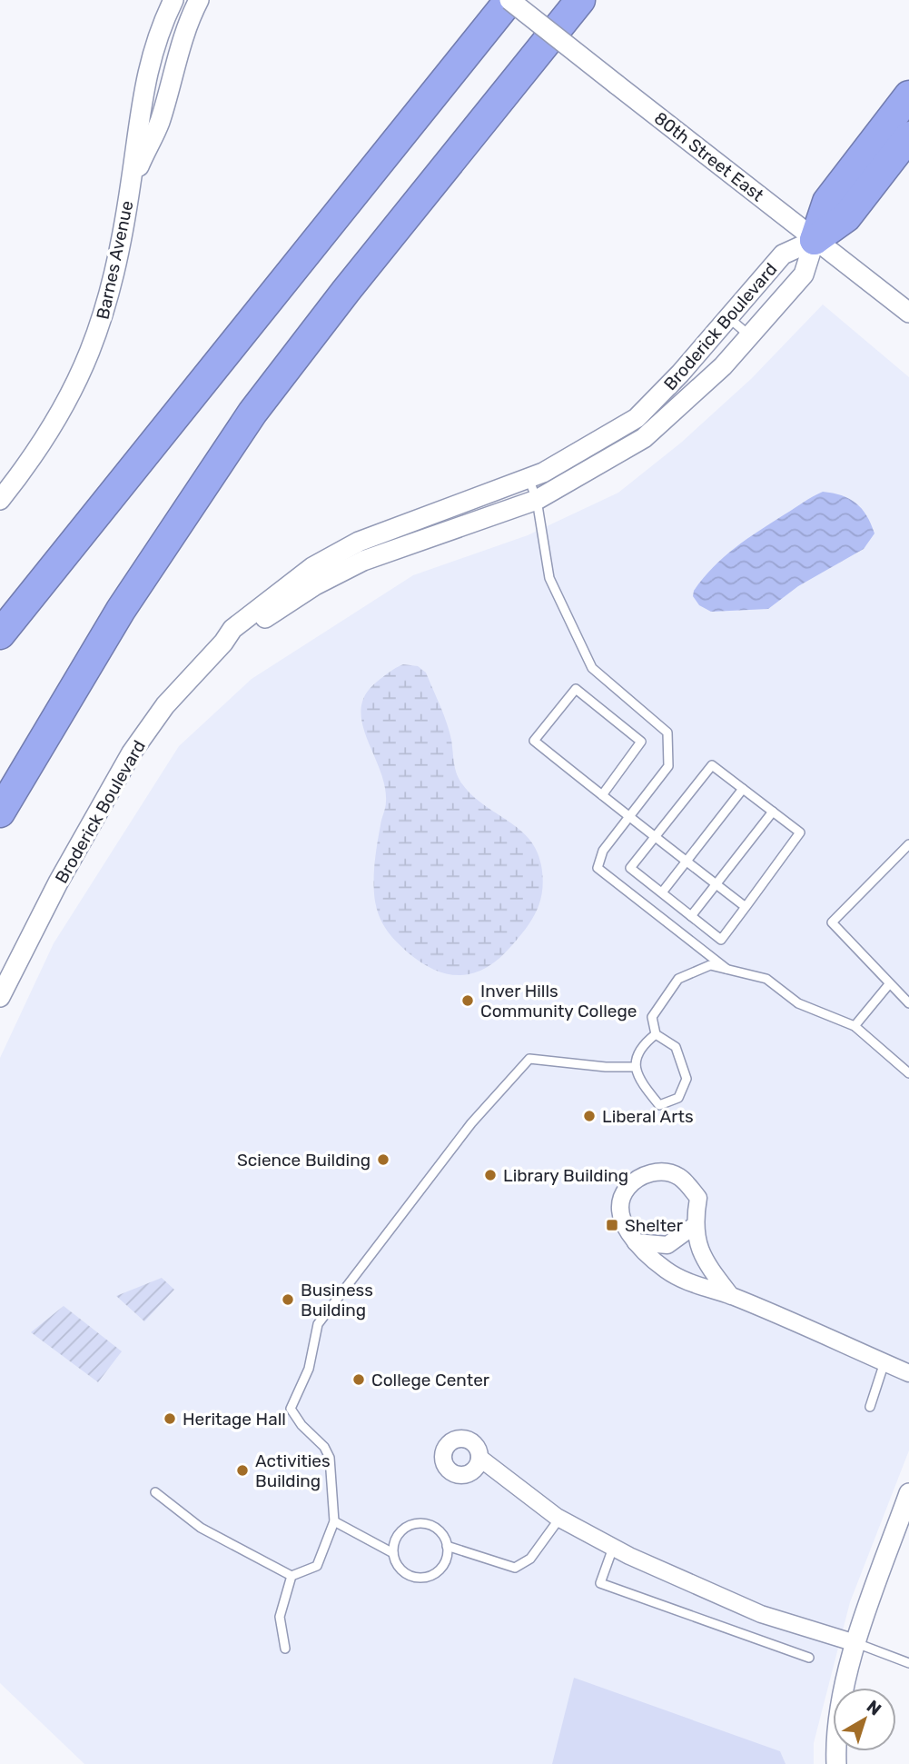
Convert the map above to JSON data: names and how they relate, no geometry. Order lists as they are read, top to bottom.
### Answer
{
  "streets": {
    "street": ["80th Street East", "Barnes Avenue", "Broderick Boulevard"]
  },
  "crossings": [
    ["80th Street East", "Broderick Boulevard"]
  ],
  "places": {
    "other": [
      "Inver Hills Community College",
      "Liberal Arts",
      "Science Building",
      "Library Building",
      "Business Building",
      "College Center",
      "Heritage Hall",
      "Activities Building"
    ],
    "transit": ["Shelter"]
  },
  "north": "top right"
}
